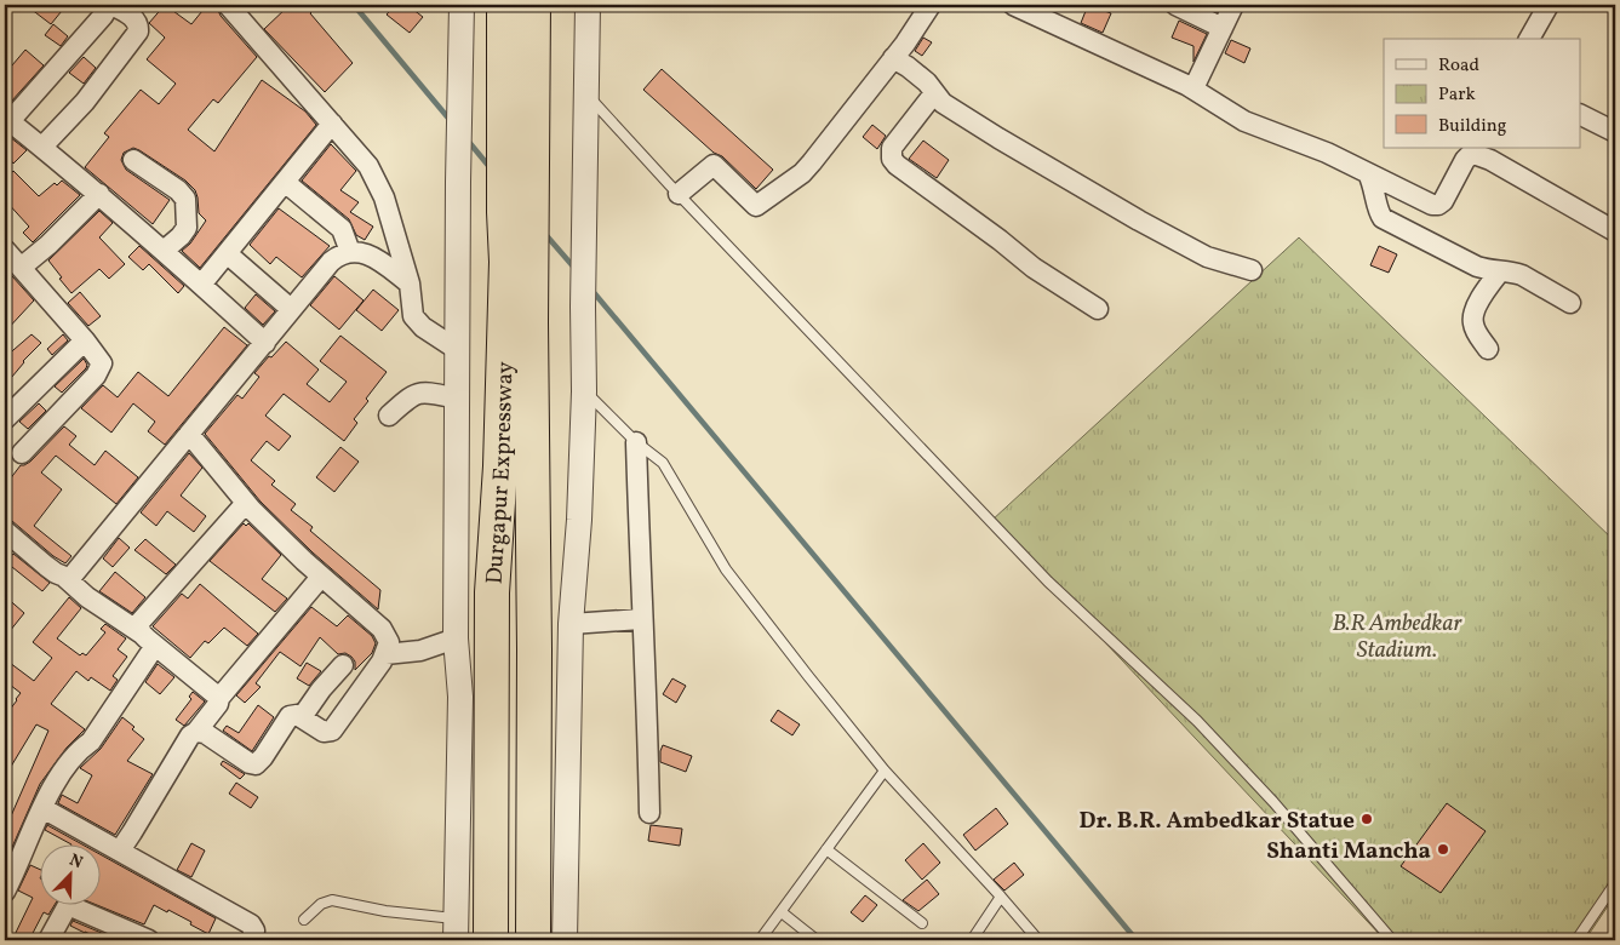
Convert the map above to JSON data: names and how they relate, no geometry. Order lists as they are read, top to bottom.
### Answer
{
  "streets": {
    "highway": ["Durgapur Expressway"]
  },
  "parks": ["B.R Ambedkar Stadium."],
  "places": ["Dr. B.R. Ambedkar Statue", "Shanti Mancha"],
  "legend": ["Road", "Park", "Building"],
  "north": "top right"
}
